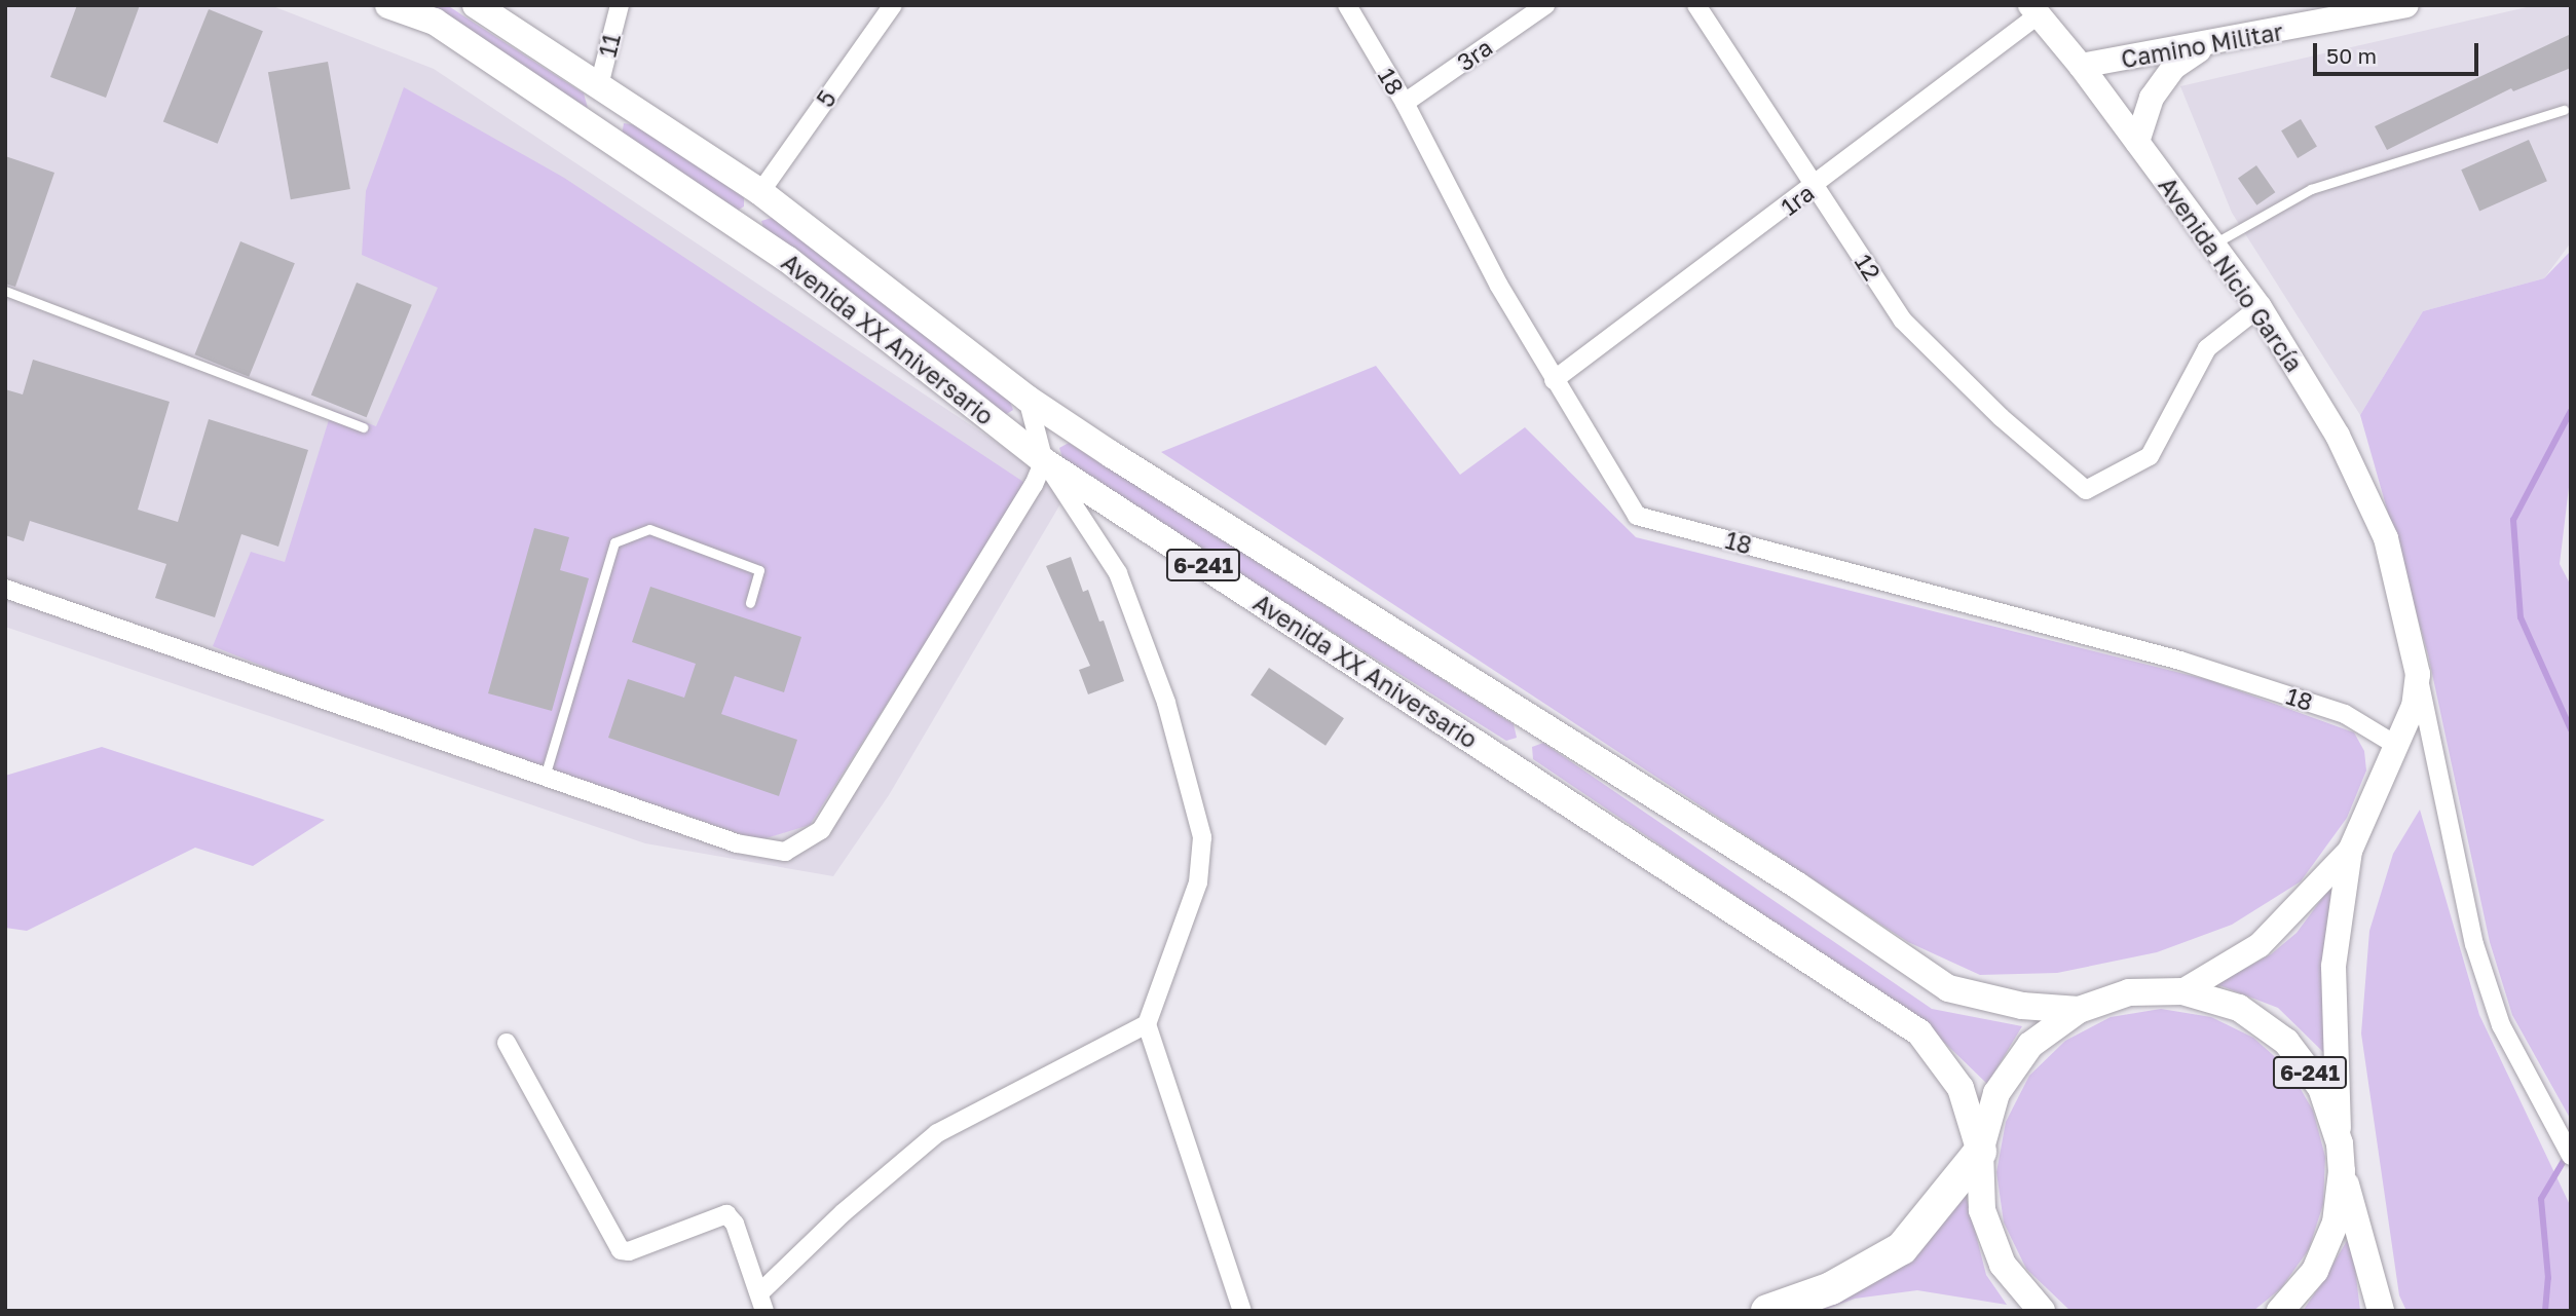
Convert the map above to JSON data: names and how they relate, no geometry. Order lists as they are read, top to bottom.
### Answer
{
  "streets": {
    "main road": [
      "Camino Militar",
      "Avenida Nicio García",
      "Avenida XX Aniversario",
      "6-241"
    ],
    "street": [
      "11",
      "3ra",
      "18",
      "5",
      "1ra",
      "12"
    ]
  },
  "crossings": [
    ["11", "Avenida XX Aniversario"],
    ["Camino Militar", "Avenida Nicio García"],
    ["3ra", "18"],
    ["18", "1ra"],
    ["18", "Avenida Nicio García"],
    ["5", "Avenida XX Aniversario"],
    ["1ra", "12"],
    ["1ra", "Avenida Nicio García"],
    ["12", "Avenida Nicio García"],
    ["Avenida XX Aniversario", "6-241"]
  ],
  "scale_bar": "50 m"
}
